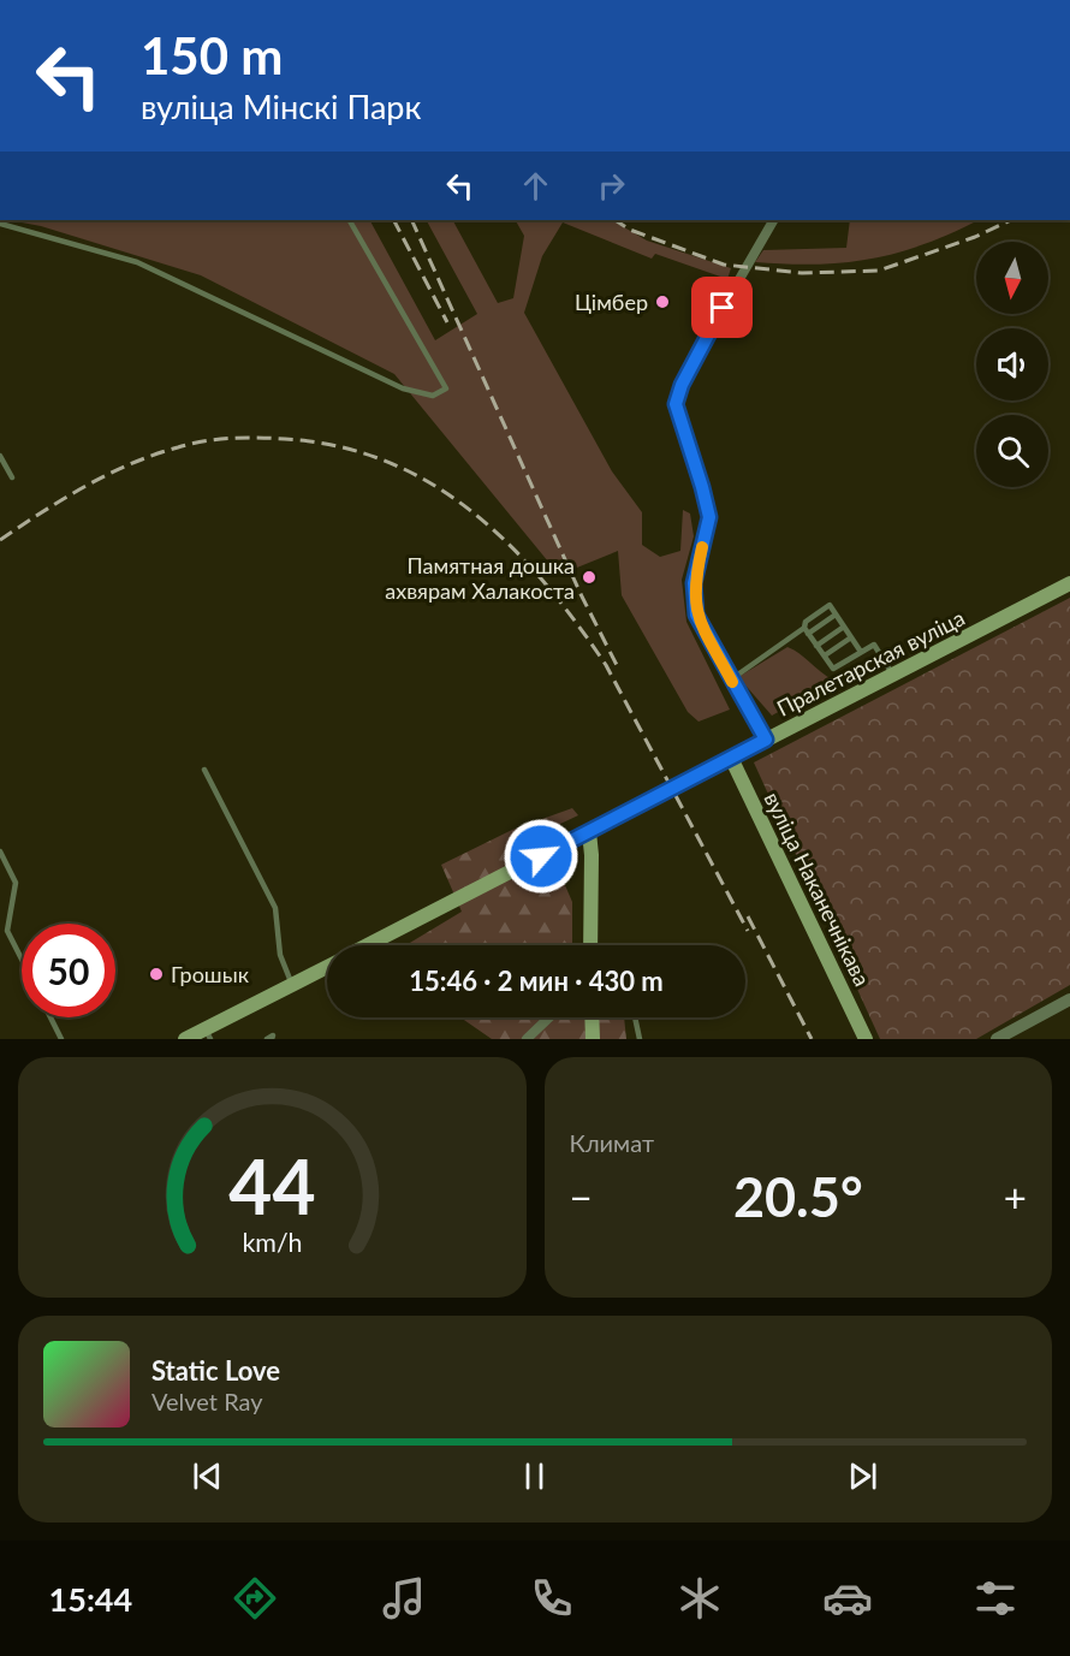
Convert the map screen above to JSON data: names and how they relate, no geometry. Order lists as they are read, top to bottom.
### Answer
{
  "streets": {
    "main road": ["Пралетарская вуліца", "вуліца Наканечнікава"]
  },
  "crossings": [
    ["Пралетарская вуліца", "вуліца Наканечнікава"]
  ],
  "places": ["Цімбер", "Памятная дошка ахвярам Халакоста", "Грошык"],
  "north": "bottom",
  "page": {
    "turn": ["150 m", "вуліца Мінскі Парк"],
    "limit": "50",
    "trip": "15:46 · 2 мин · 430 m",
    "tile": "Климат",
    "heat": ["−", "20.5°", "+"],
    "song": ["Static Love", "Velvet Ray"],
    "tabs": "15:44",
    "gauge": ["44", "km/h"]
  }
}
